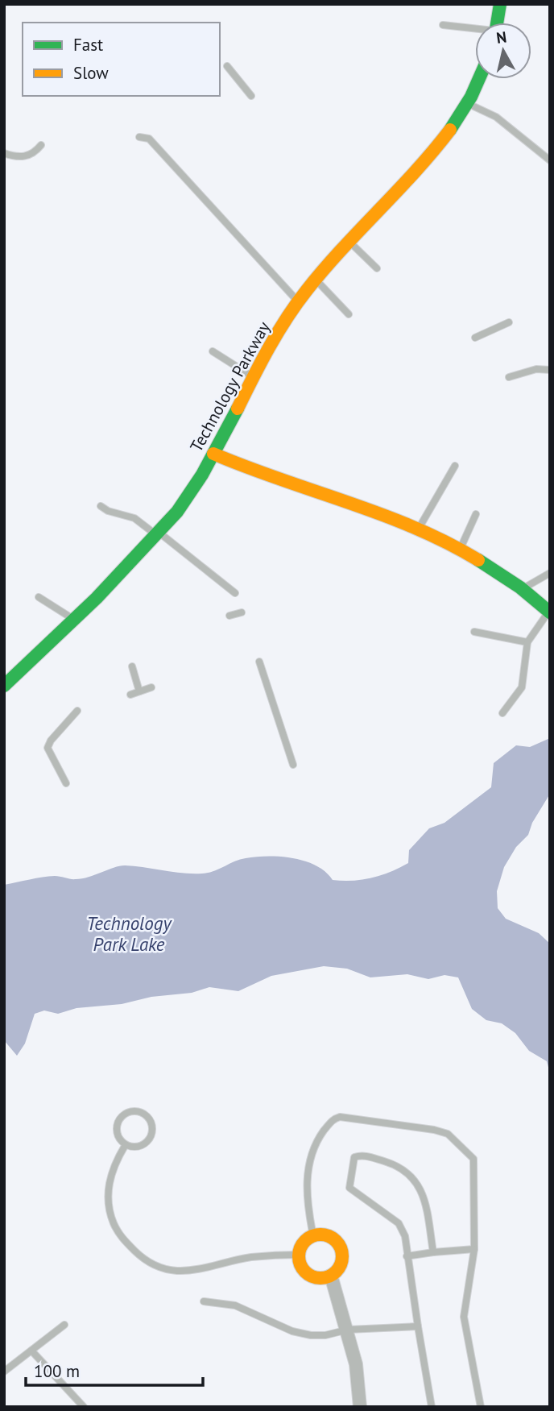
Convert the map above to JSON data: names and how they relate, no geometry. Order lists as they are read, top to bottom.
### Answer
{
  "streets": {
    "street": ["Technology Parkway"]
  },
  "water": ["Technology Park Lake"],
  "legend": ["Fast", "Slow"],
  "scale_bar": "100 m",
  "north": "top"
}
